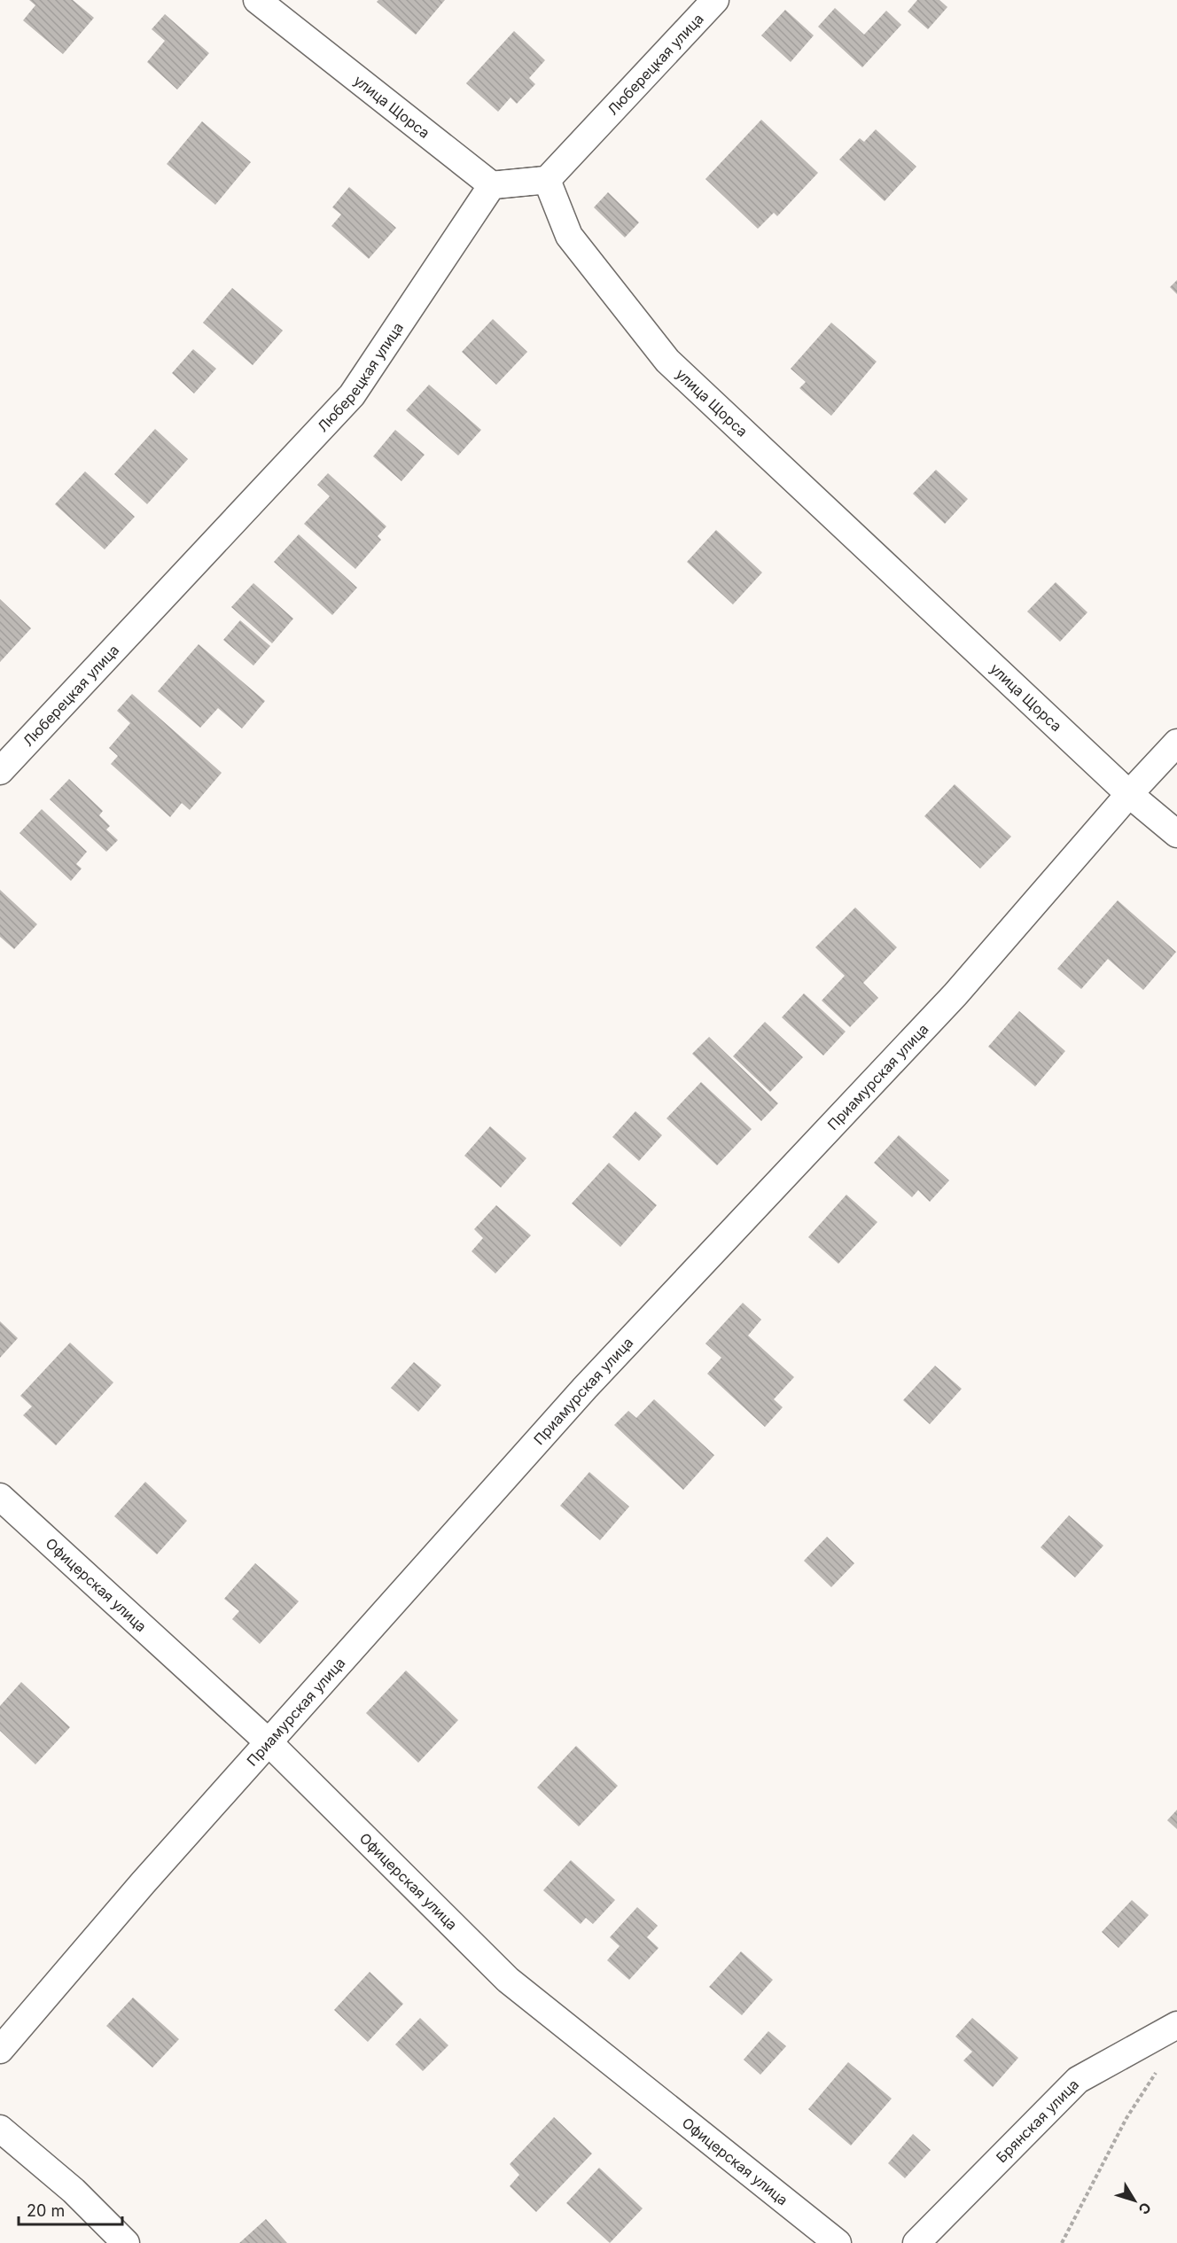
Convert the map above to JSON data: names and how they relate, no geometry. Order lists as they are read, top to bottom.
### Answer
{
  "streets": {
    "street": [
      "Люберецкая улица",
      "улица Щорса",
      "Приамурская улица",
      "Офицерская улица",
      "Брянская улица"
    ]
  },
  "crossings": [
    ["Люберецкая улица", "улица Щорса"],
    ["улица Щорса", "Приамурская улица"],
    ["Приамурская улица", "Офицерская улица"]
  ],
  "scale_bar": "20 m",
  "north": "bottom right"
}
